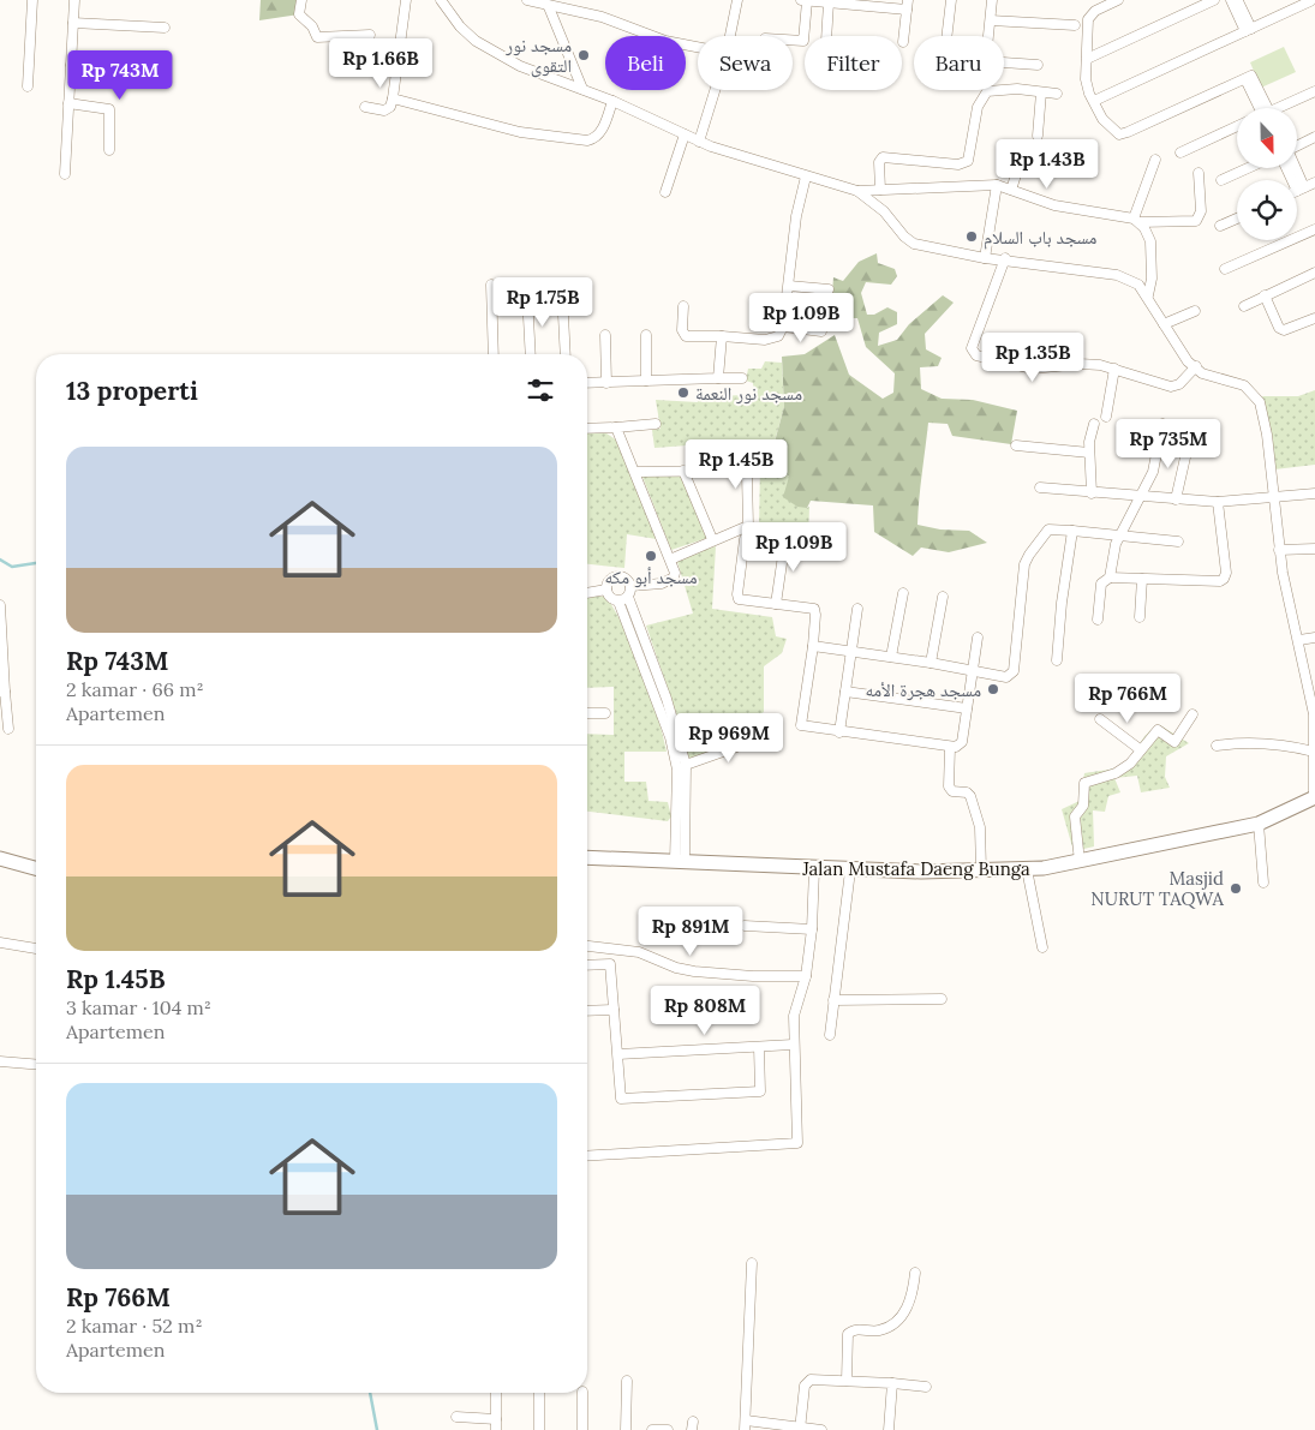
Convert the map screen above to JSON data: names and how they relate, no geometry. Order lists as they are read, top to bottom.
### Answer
{
  "streets": {
    "main road": ["Jalan Mustafa Daeng Bunga"]
  },
  "places": [
    "مسجد نور التقوى",
    "مسجد باب السلام",
    "مسجد نور النعمة",
    "مسجد أبو مكه",
    "مسجد هجرة الأمه",
    "Masjid NURUT TAQWA"
  ],
  "north": "bottom",
  "page": {
    "chip": [
      "Beli",
      "Sewa",
      "Filter",
      "Baru"
    ],
    "price": [
      "Rp 1.66B",
      "Rp 743M",
      "Rp 1.43B",
      "Rp 1.75B",
      "Rp 1.09B",
      "Rp 1.35B",
      "Rp 735M",
      "Rp 1.45B",
      "Rp 1.09B",
      "Rp 766M",
      "Rp 969M",
      "Rp 891M",
      "Rp 808M"
    ],
    "heading": "13 properti",
    "list": [
      {
        "name": "Rp 743M",
        "note": "2 kamar · 66 m² · Apartemen"
      },
      {
        "name": "Rp 1.45B",
        "note": "3 kamar · 104 m² · Apartemen"
      },
      {
        "name": "Rp 766M",
        "note": "2 kamar · 52 m² · Apartemen"
      }
    ]
  }
}
